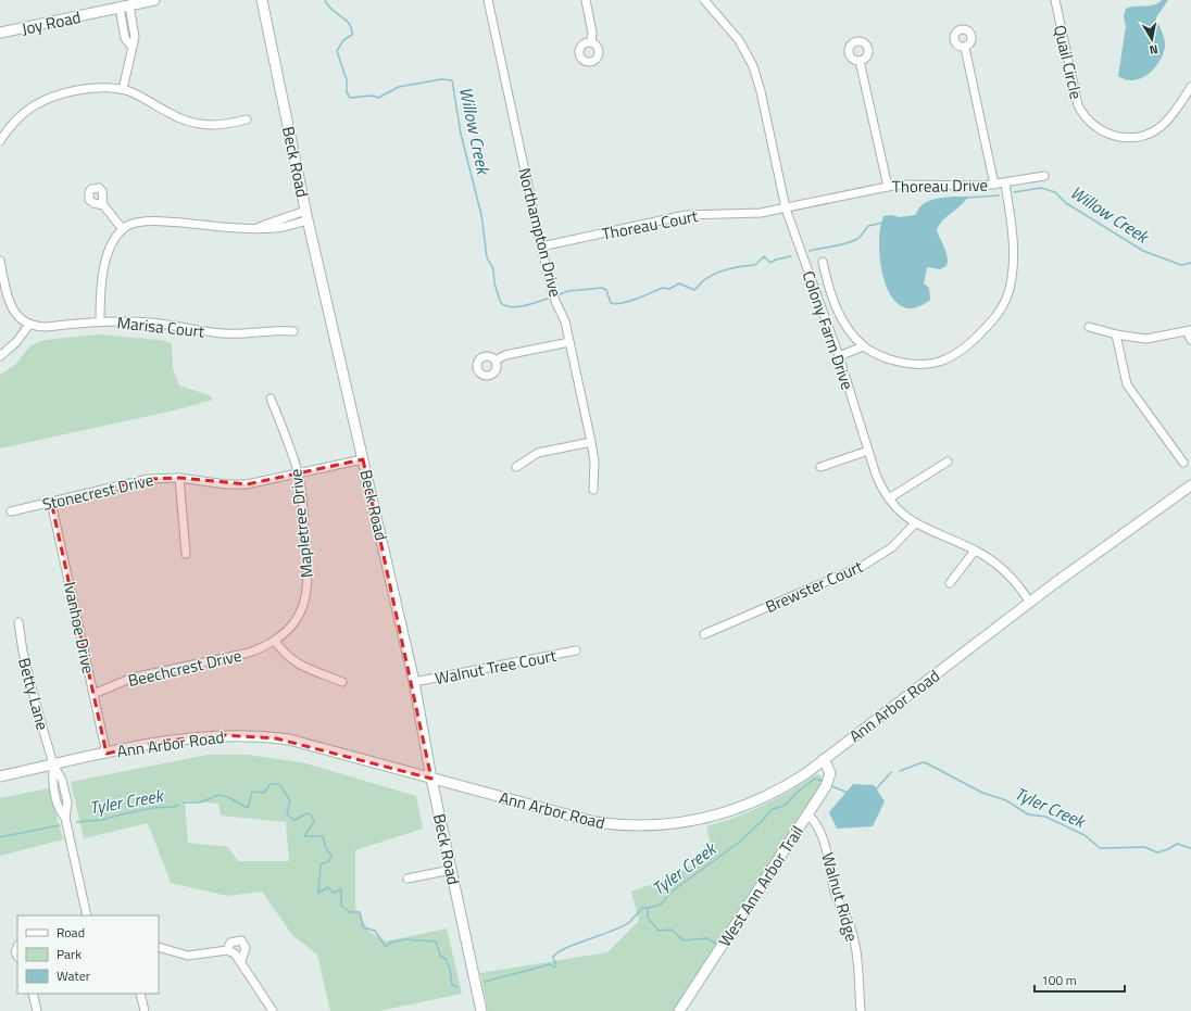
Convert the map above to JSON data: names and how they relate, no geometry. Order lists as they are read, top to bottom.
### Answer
{
  "streets": {
    "main road": [
      "Joy Road",
      "Beck Road",
      "Ann Arbor Road",
      "West Ann Arbor Trail"
    ],
    "street": [
      "Quail Circle",
      "Thoreau Drive",
      "Thoreau Court",
      "Northampton Drive",
      "Marisa Court",
      "Colony Farm Drive",
      "Stonecrest Drive",
      "Mapletree Drive",
      "Brewster Court",
      "Ivanhoe Drive",
      "Walnut Tree Court",
      "Beechcrest Drive",
      "Betty Lane",
      "Walnut Ridge"
    ]
  },
  "crossings": [
    ["Beck Road", "Stonecrest Drive"],
    ["Beck Road", "Walnut Tree Court"],
    ["Beck Road", "Ann Arbor Road"],
    ["Thoreau Drive", "Thoreau Court"],
    ["Thoreau Drive", "Colony Farm Drive"],
    ["Thoreau Court", "Northampton Drive"],
    ["Thoreau Court", "Colony Farm Drive"],
    ["Colony Farm Drive", "Brewster Court"],
    ["Colony Farm Drive", "Ann Arbor Road"],
    ["Stonecrest Drive", "Mapletree Drive"],
    ["Stonecrest Drive", "Ivanhoe Drive"],
    ["Mapletree Drive", "Beechcrest Drive"],
    ["Ivanhoe Drive", "Beechcrest Drive"],
    ["Ivanhoe Drive", "Ann Arbor Road"],
    ["Betty Lane", "Ann Arbor Road"],
    ["Ann Arbor Road", "West Ann Arbor Trail"],
    ["West Ann Arbor Trail", "Walnut Ridge"]
  ],
  "water": ["Willow Creek", "Tyler Creek"],
  "legend": ["Road", "Park", "Water"],
  "scale_bar": "100 m",
  "north": "bottom"
}
